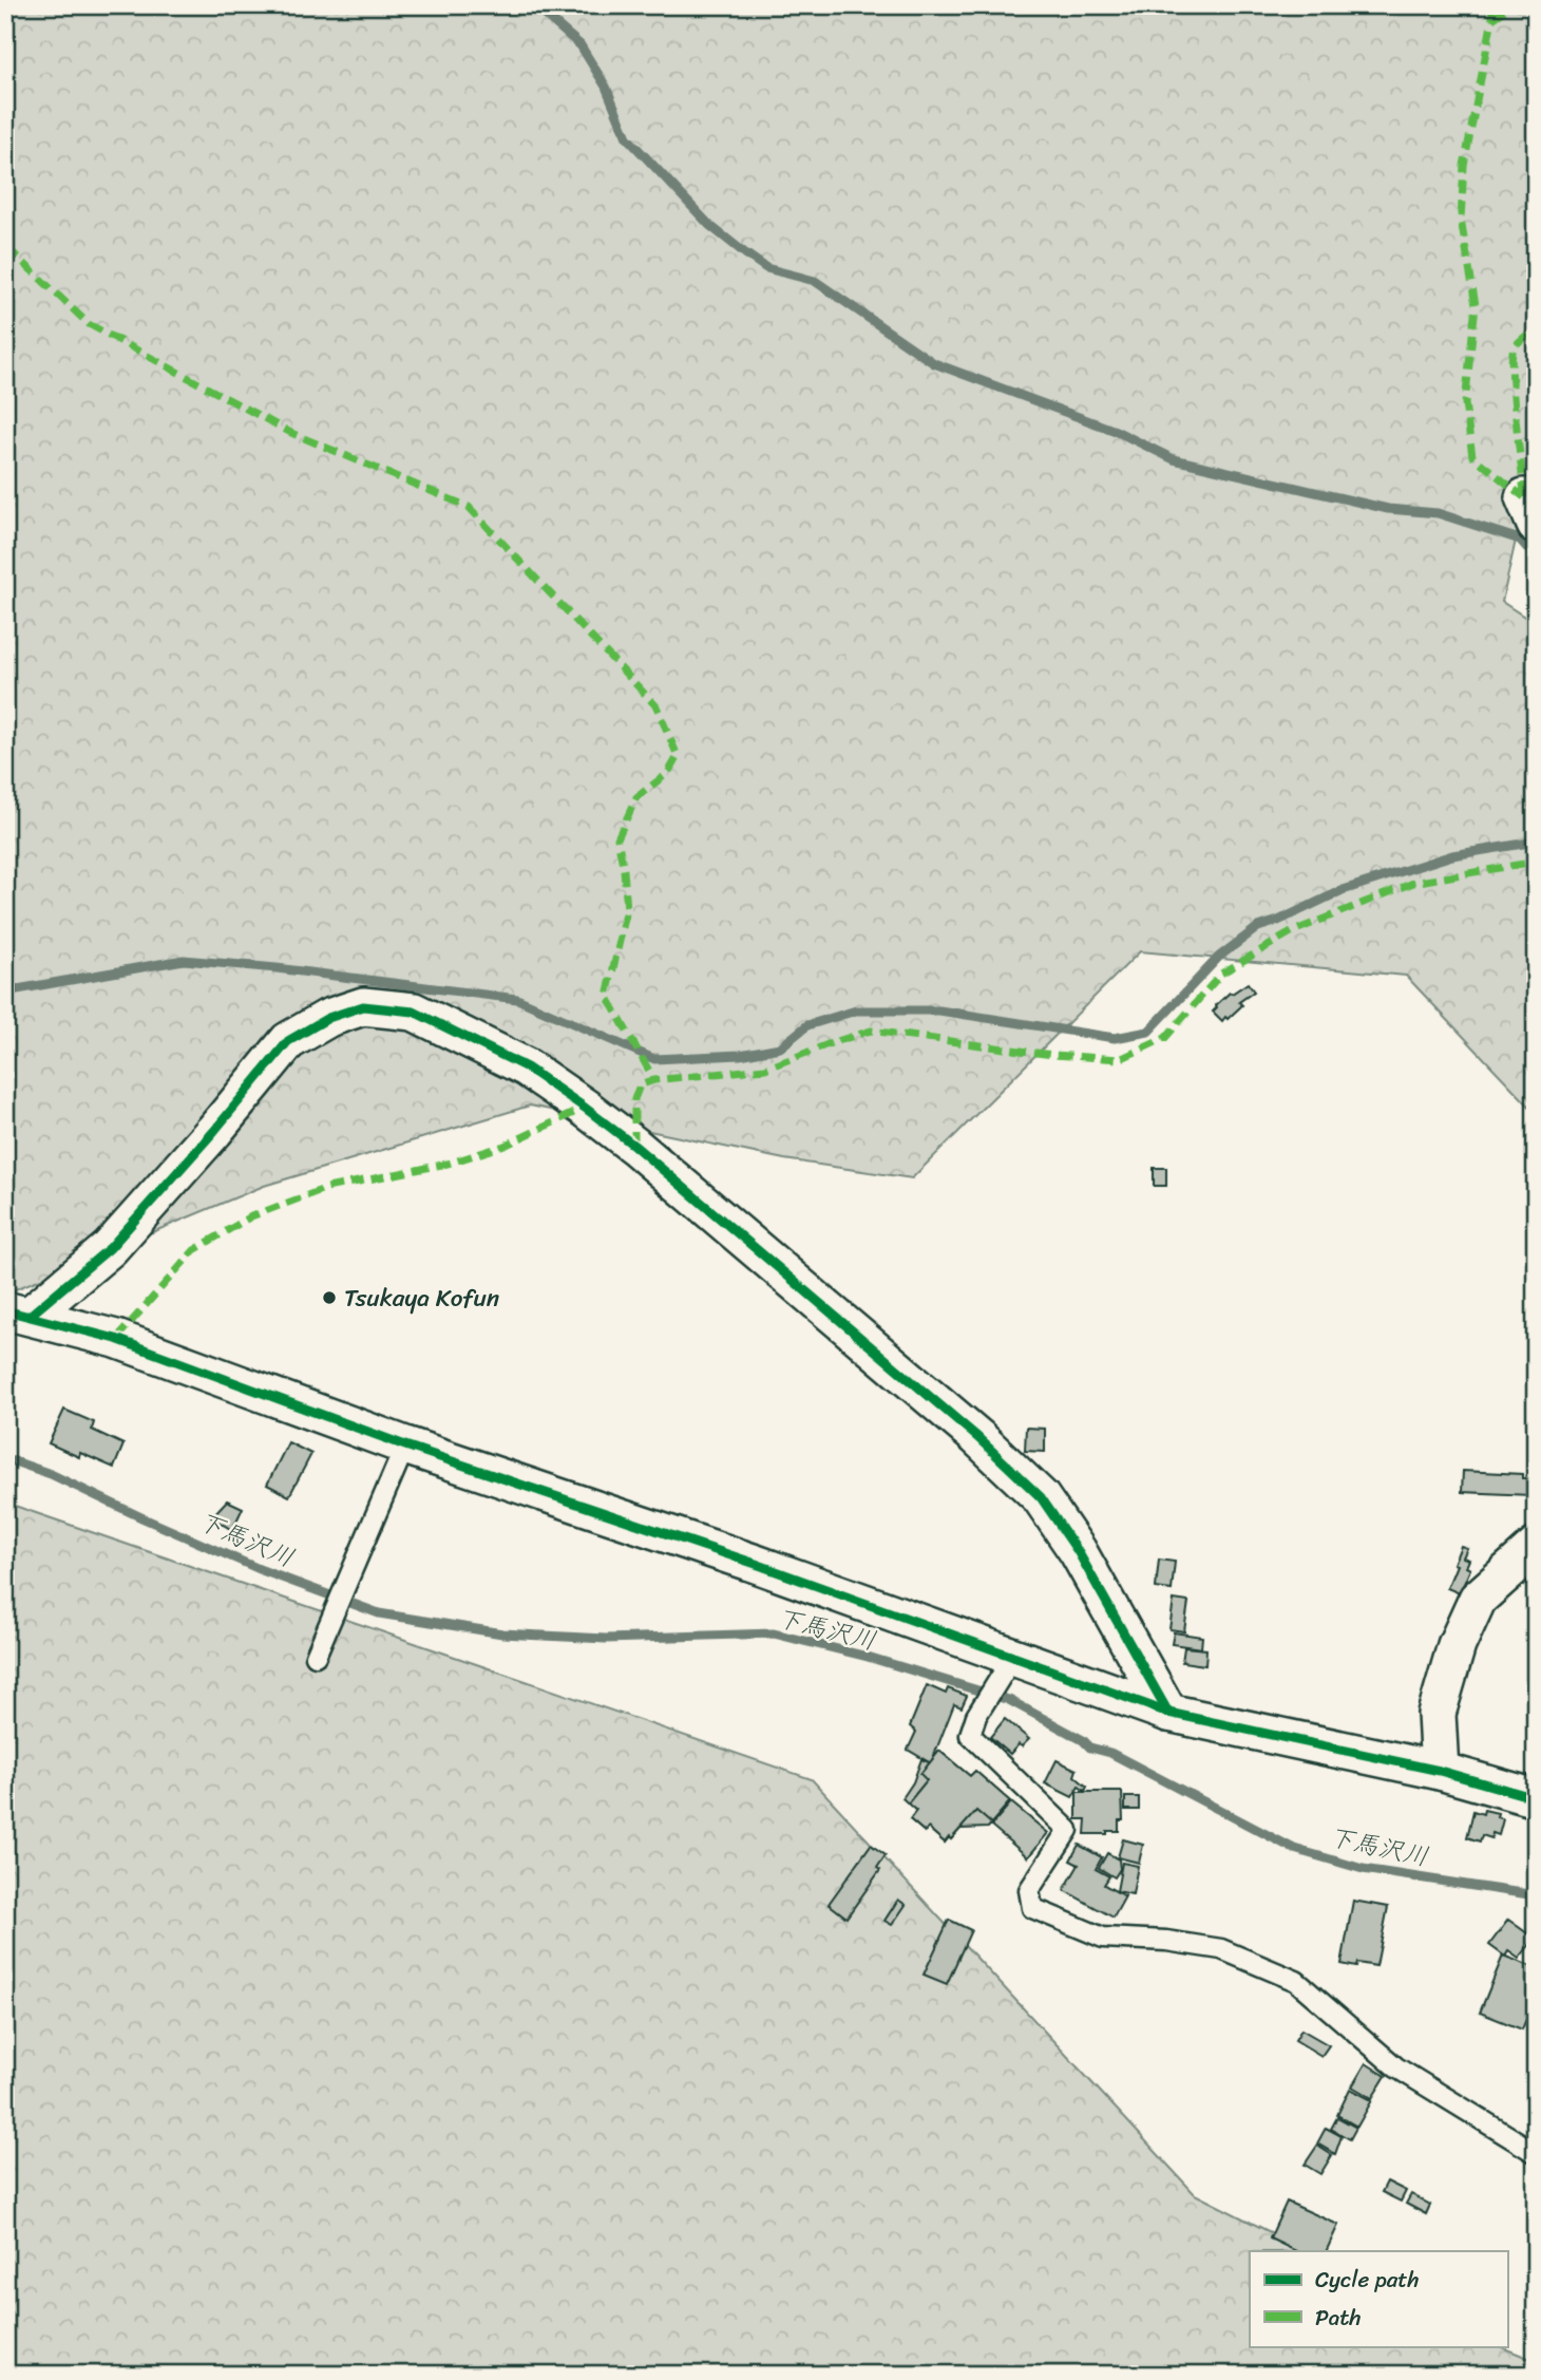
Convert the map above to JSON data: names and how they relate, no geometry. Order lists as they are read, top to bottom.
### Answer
{
  "water": ["下馬沢川"],
  "places": ["Tsukaya Kofun"],
  "legend": ["Cycle path", "Path"]
}
